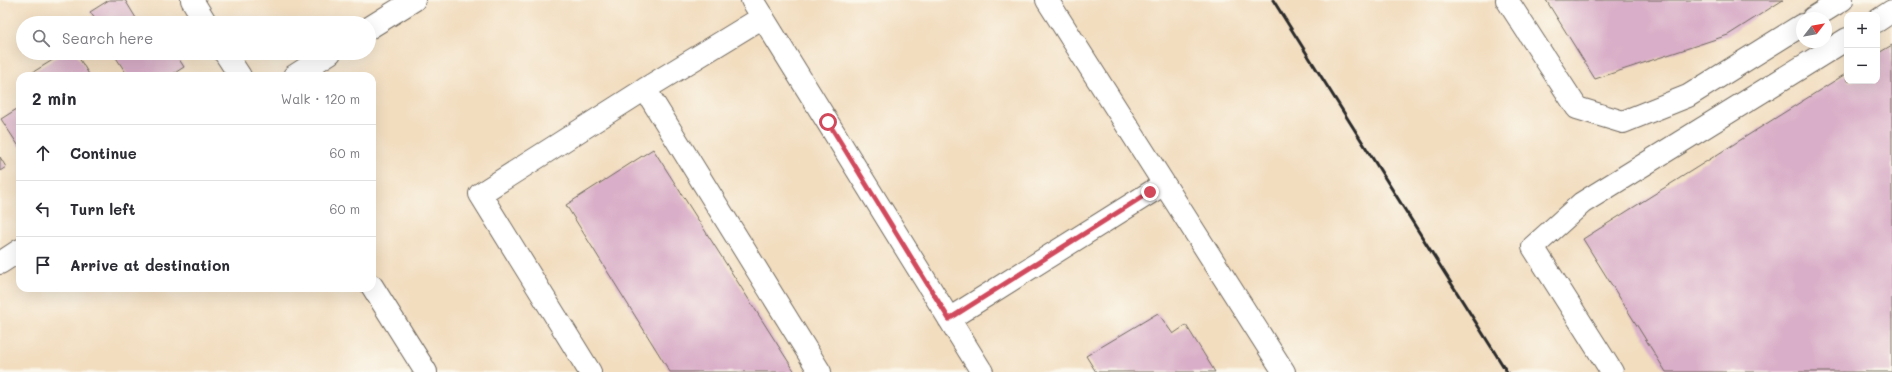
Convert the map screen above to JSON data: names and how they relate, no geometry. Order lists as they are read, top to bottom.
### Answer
{
  "north": "top right",
  "page": {
    "map_buttons": ["+", "−"],
    "search": "Search here",
    "heading": ["2 min", "Walk · 120 m"],
    "list": [
      ["Continue", "60 m"],
      ["Turn left", "60 m"],
      "Arrive at destination"
    ]
  }
}
